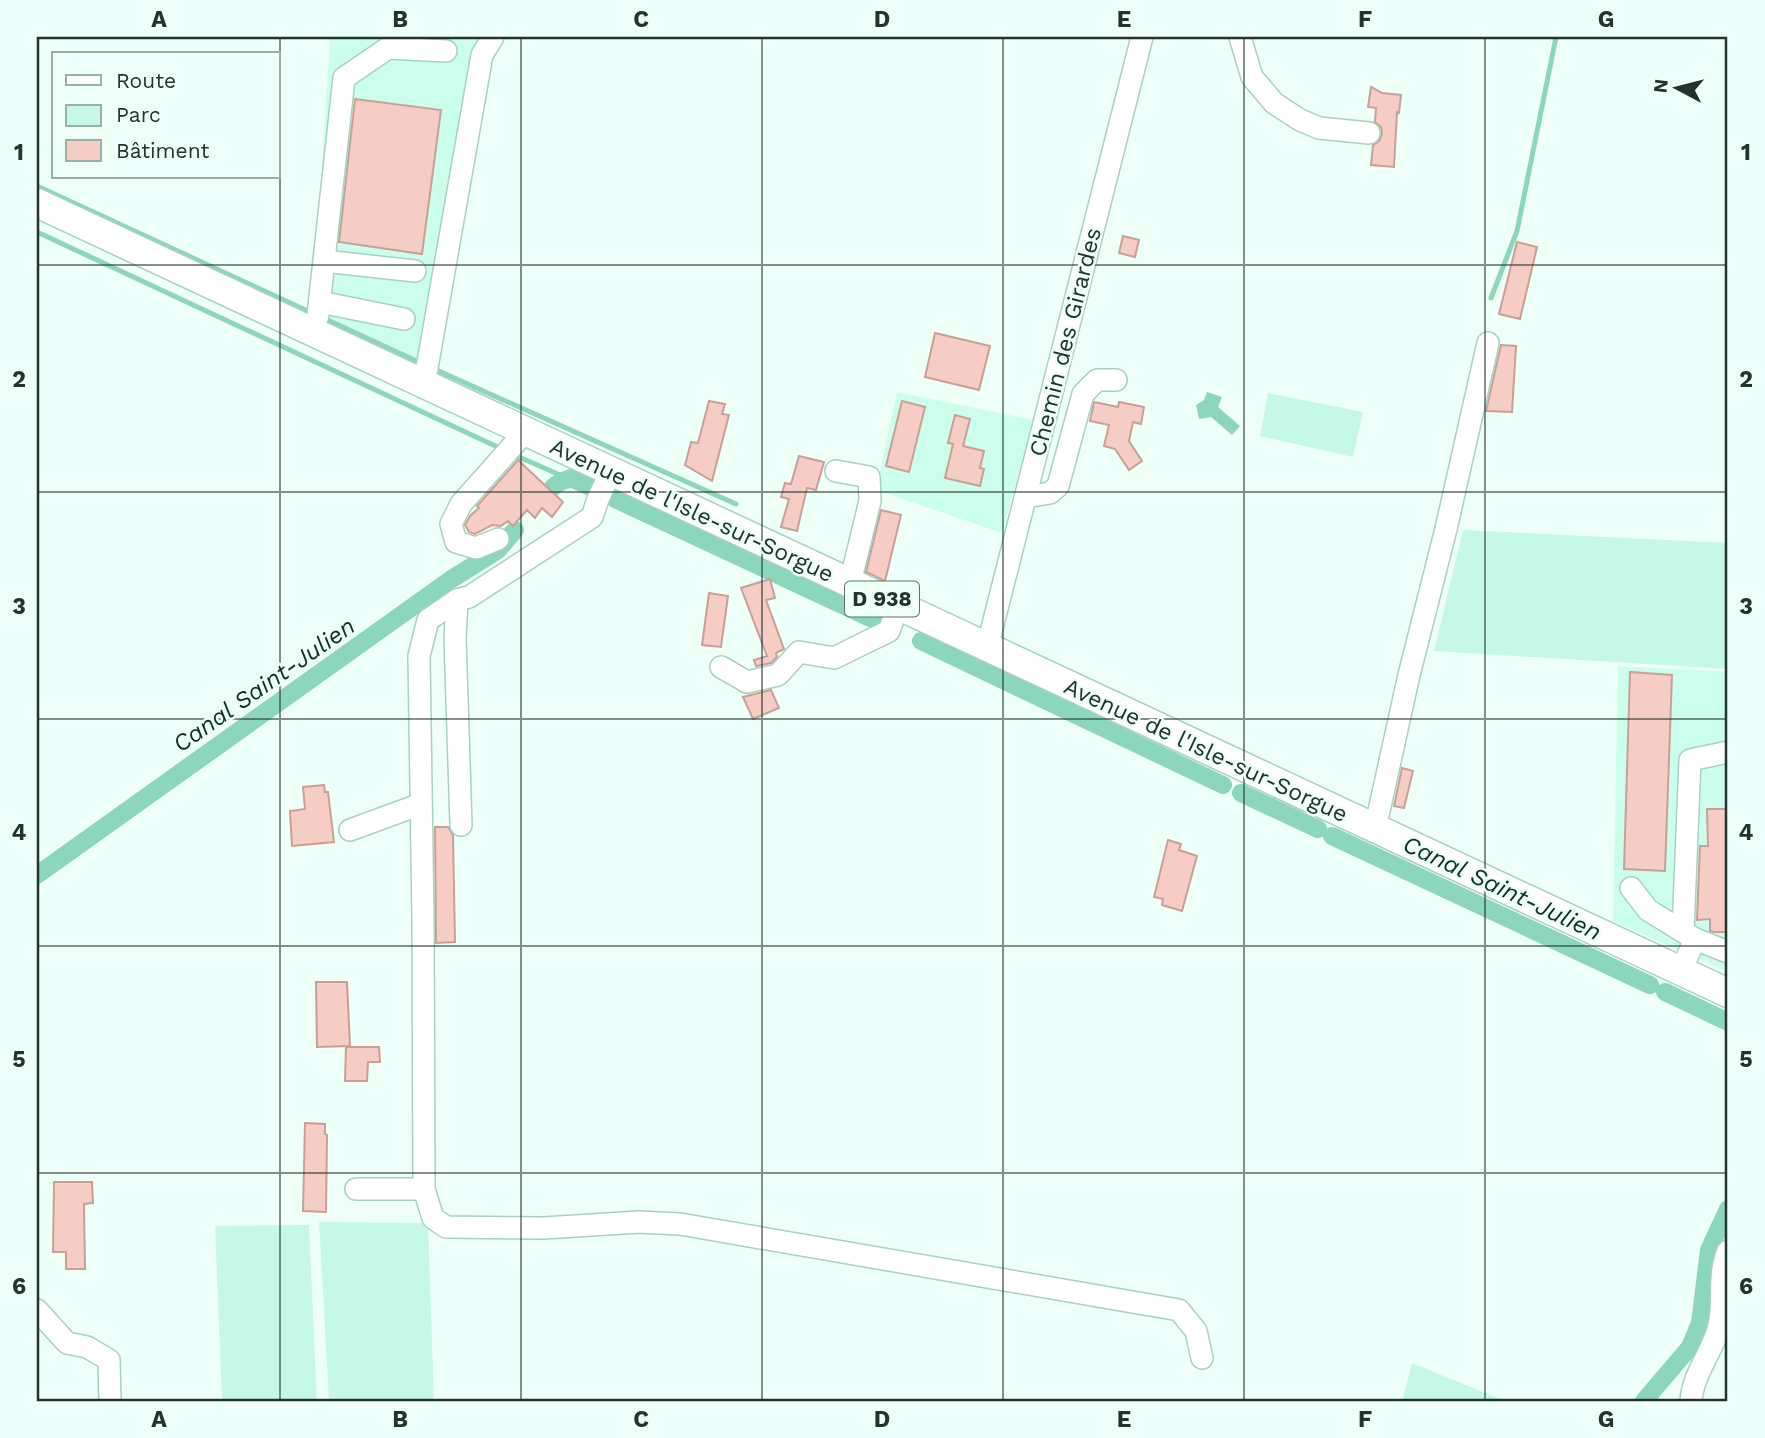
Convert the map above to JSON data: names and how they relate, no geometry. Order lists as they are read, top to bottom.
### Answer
{
  "streets": {
    "main road": ["Avenue de l'Isle-sur-Sorgue", "D 938"],
    "street": ["Chemin des Girardes"]
  },
  "crossings": [
    ["Chemin des Girardes", "Avenue de l'Isle-sur-Sorgue"]
  ],
  "water": ["Canal Saint-Julien"],
  "legend": ["Route", "Parc", "Bâtiment"],
  "north": "left",
  "grid": {
    "columns": [
      "A",
      "B",
      "C",
      "D",
      "E",
      "F",
      "G"
    ],
    "rows": [
      "1",
      "2",
      "3",
      "4",
      "5",
      "6"
    ]
  }
}
